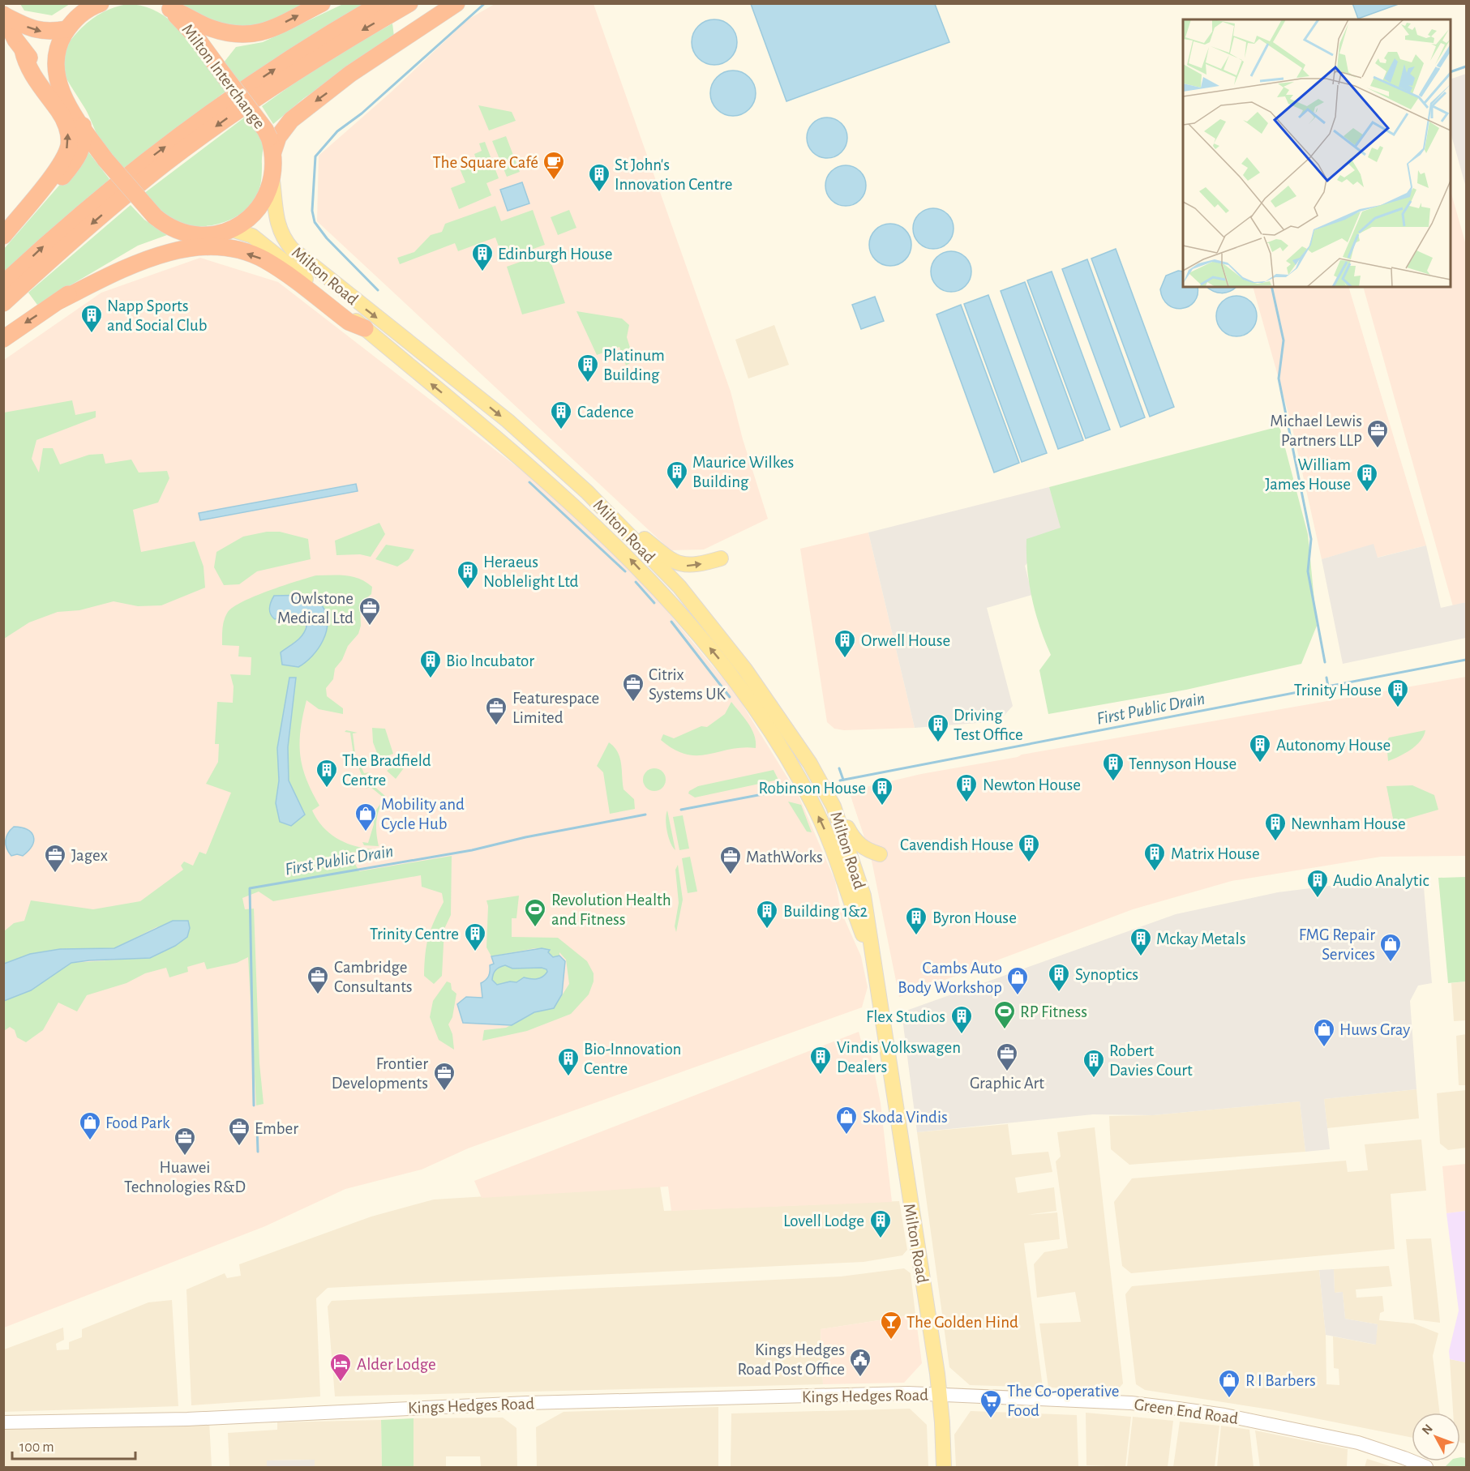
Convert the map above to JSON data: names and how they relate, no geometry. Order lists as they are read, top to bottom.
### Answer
{
  "streets": {
    "highway": ["Milton Interchange"],
    "main road": ["Milton Road"],
    "street": ["Kings Hedges Road", "Green End Road"]
  },
  "crossings": [
    ["Milton Road", "Kings Hedges Road"],
    ["Milton Road", "Green End Road"],
    ["Kings Hedges Road", "Green End Road"]
  ],
  "water": ["First Public Drain"],
  "places": {
    "cafe": ["The Square Café"],
    "building": [
      "St John's Innovation Centre",
      "Edinburgh House",
      "Napp Sports and Social Club",
      "Platinum Building",
      "Cadence",
      "Maurice Wilkes Building",
      "William James House",
      "Heraeus Noblelight Ltd",
      "Orwell House",
      "Bio Incubator",
      "Trinity House",
      "Driving Test Office",
      "Autonomy House",
      "Tennyson House",
      "The Bradfield Centre",
      "Newton House",
      "Robinson House",
      "Newnham House",
      "Cavendish House",
      "Matrix House",
      "Audio Analytic",
      "Building 1&2",
      "Byron House",
      "Trinity Centre",
      "Mckay Metals",
      "Synoptics",
      "Flex Studios",
      "Vindis Volkswagen Dealers",
      "Bio-Innovation Centre",
      "Robert Davies Court",
      "Lovell Lodge"
    ],
    "office": [
      "Michael Lewis Partners LLP",
      "Owlstone Medical Ltd",
      "Citrix Systems UK",
      "Featurespace Limited",
      "Jagex",
      "MathWorks",
      "Cambridge Consultants",
      "Graphic Art",
      "Frontier Developments",
      "Ember",
      "Huawei Technologies R&D"
    ],
    "shop": [
      "Mobility and Cycle Hub",
      "FMG Repair Services",
      "Cambs Auto Body Workshop",
      "Huws Gray",
      "Skoda Vindis",
      "Food Park",
      "R I Barbers"
    ],
    "sports": ["Revolution Health and Fitness", "RP Fitness"],
    "bar": ["The Golden Hind"],
    "public building": ["Kings Hedges Road Post Office"],
    "hotel": ["Alder Lodge"],
    "supermarket": ["The Co-operative Food"]
  },
  "scale_bar": "100 m",
  "north": "top left"
}
